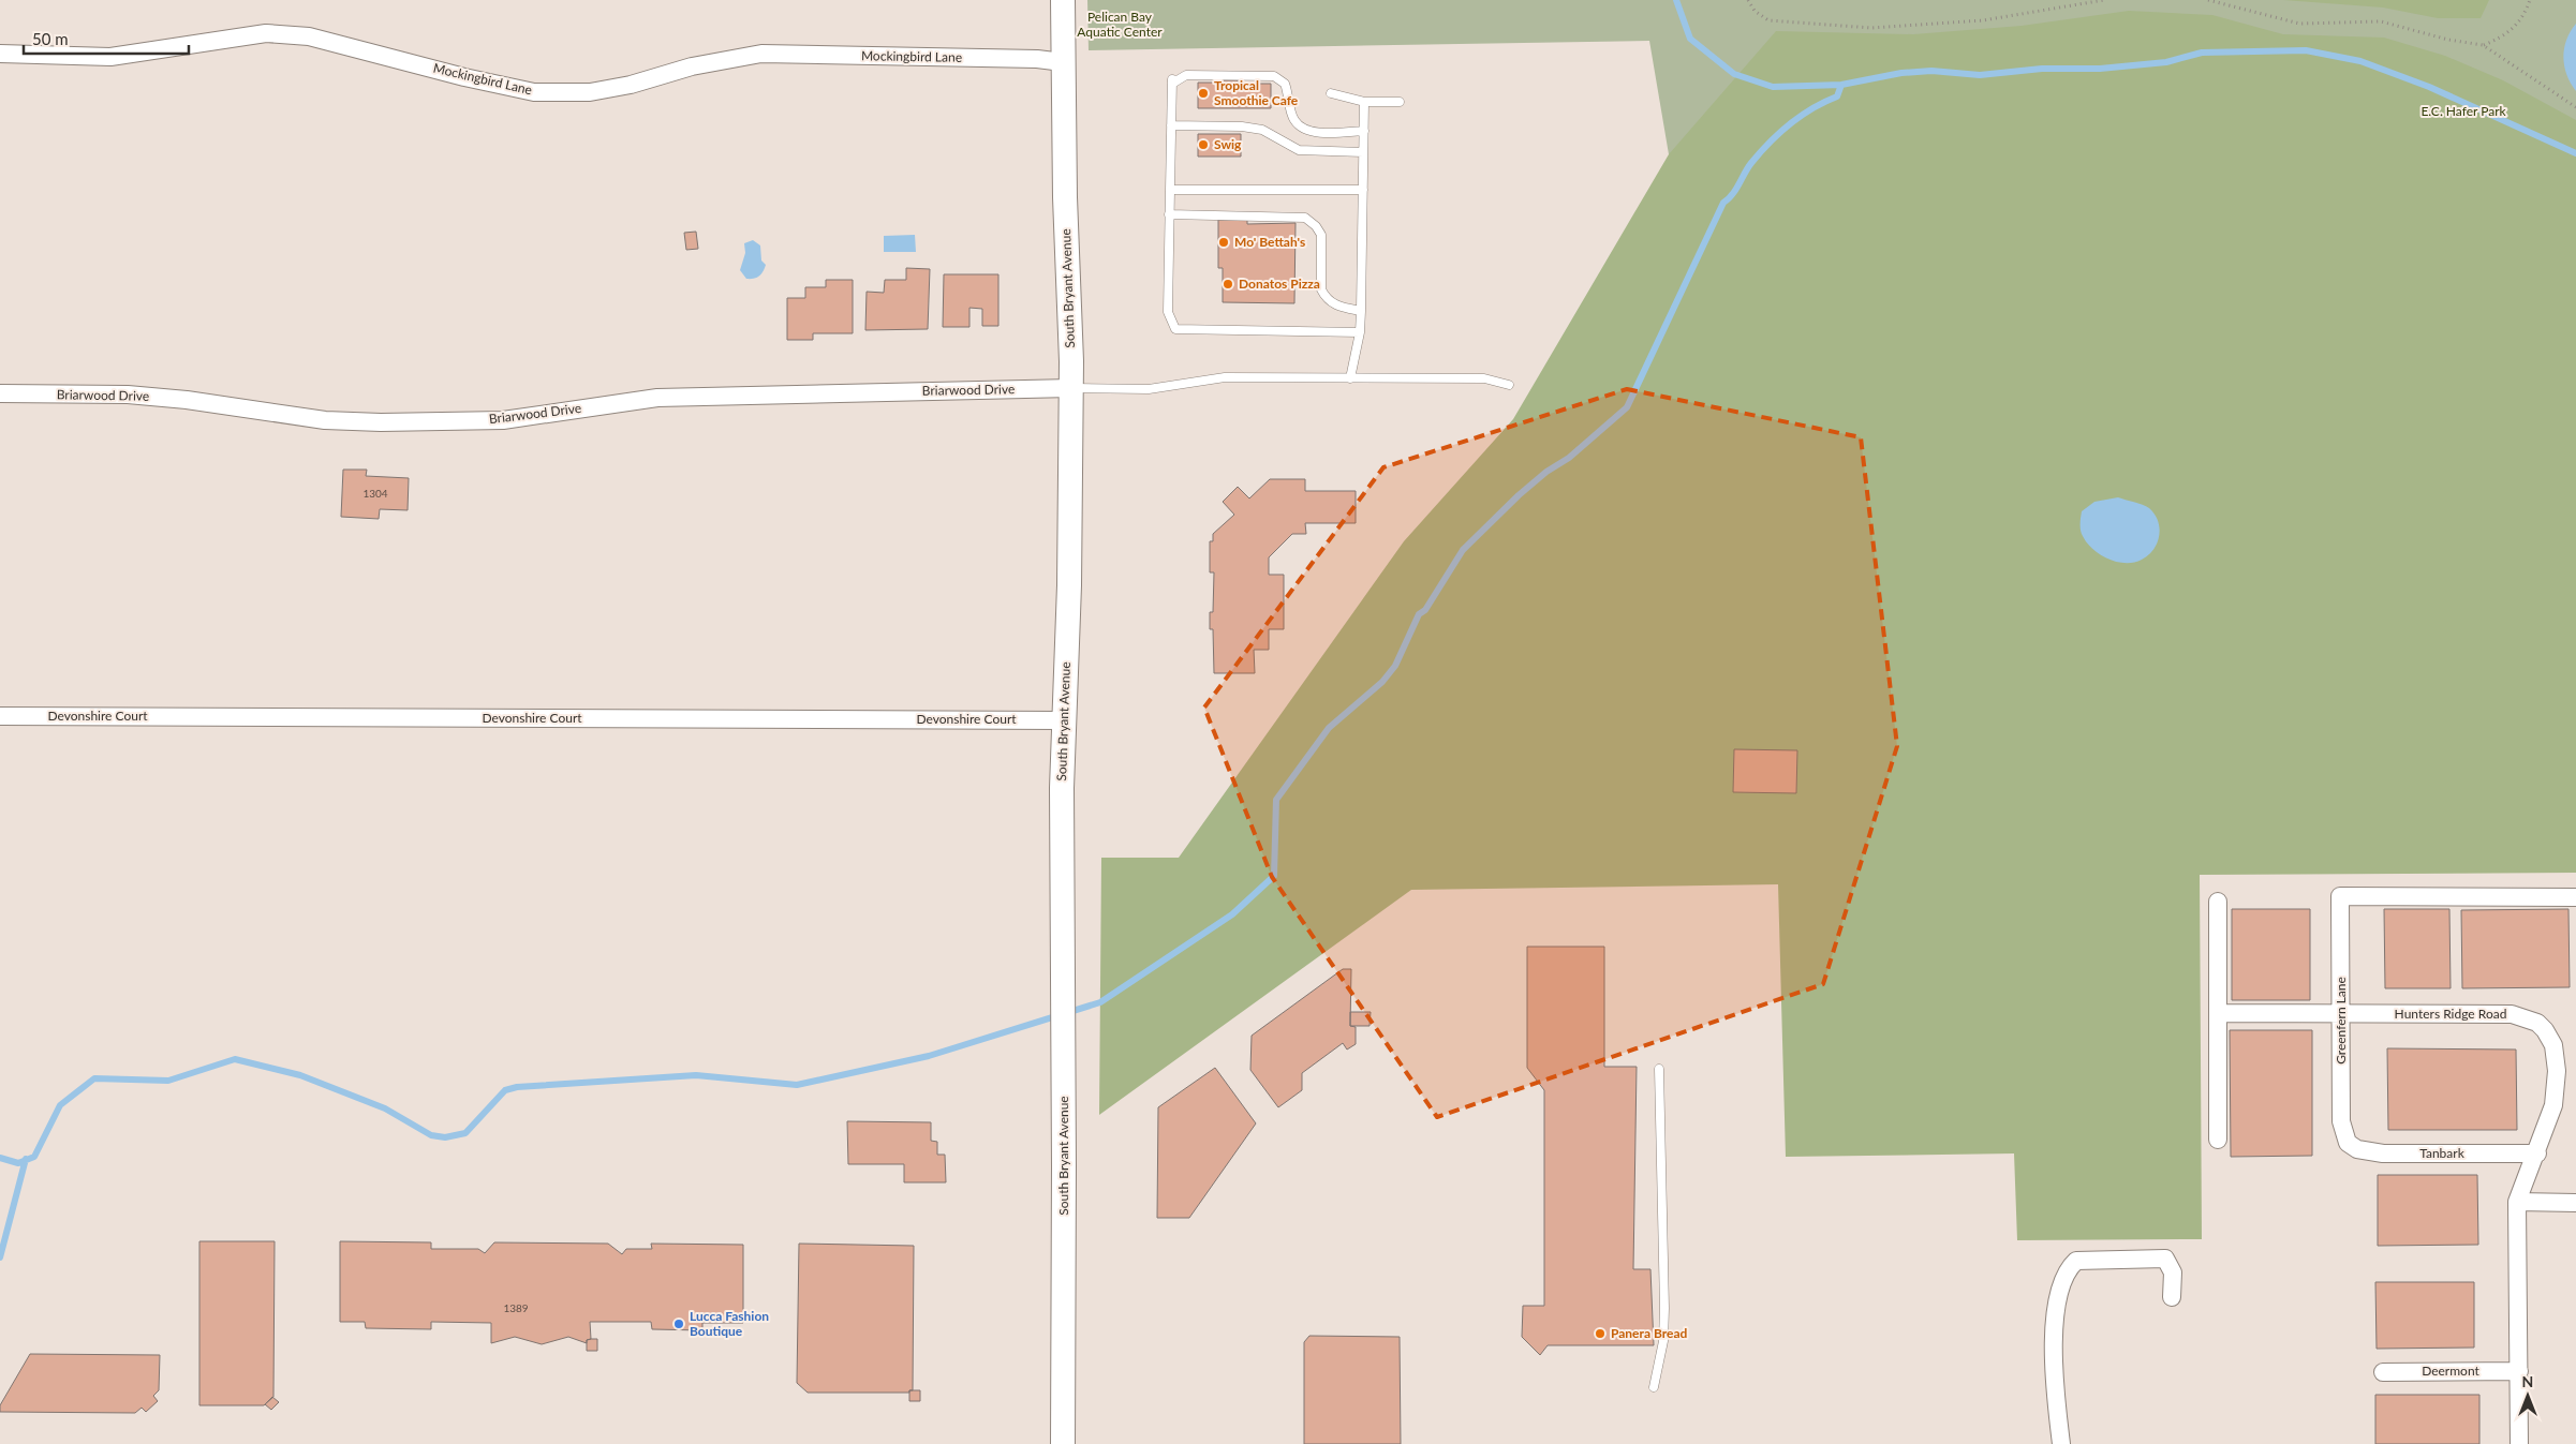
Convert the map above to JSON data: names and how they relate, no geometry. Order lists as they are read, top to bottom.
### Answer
{
  "streets": {
    "main road": ["South Bryant Avenue"],
    "street": [
      "Mockingbird Lane",
      "Briarwood Drive",
      "Devonshire Court",
      "Hunters Ridge Road",
      "Greenfern Lane",
      "Tanbark",
      "Deermont"
    ]
  },
  "crossings": [
    ["Mockingbird Lane", "South Bryant Avenue"],
    ["South Bryant Avenue", "Briarwood Drive"],
    ["South Bryant Avenue", "Devonshire Court"],
    ["Hunters Ridge Road", "Greenfern Lane"],
    ["Hunters Ridge Road", "Tanbark"],
    ["Hunters Ridge Road", "Deermont"],
    ["Greenfern Lane", "Tanbark"]
  ],
  "parks": ["Pelican Bay Aquatic Center", "E.C. Hafer Park"],
  "places": [
    "Tropical Smoothie Cafe",
    "Swig",
    "Mo' Bettah's",
    "Donatos Pizza",
    "Lucca Fashion Boutique",
    "Panera Bread"
  ],
  "house_numbers": ["1304", "1389"],
  "scale_bar": "50 m",
  "north": "top"
}
